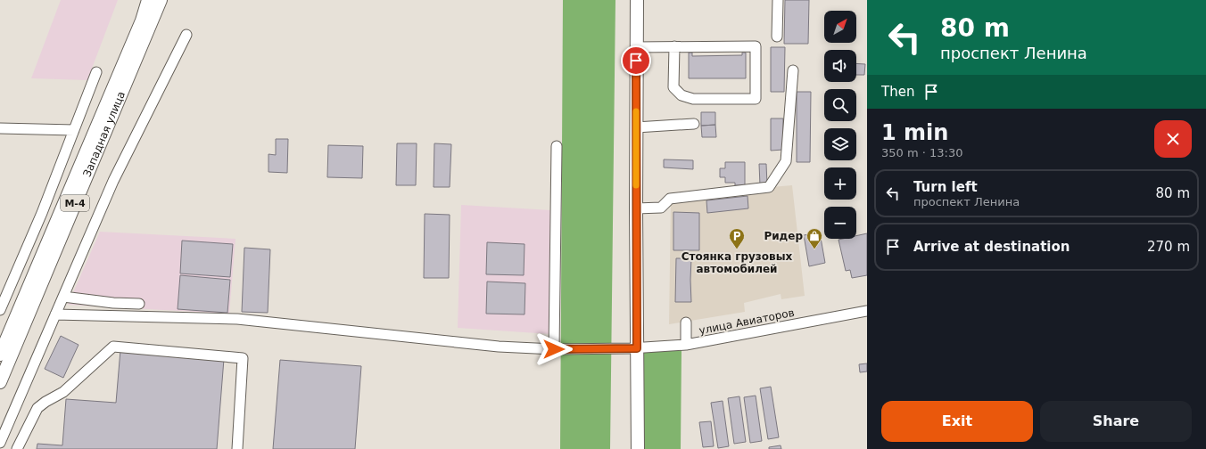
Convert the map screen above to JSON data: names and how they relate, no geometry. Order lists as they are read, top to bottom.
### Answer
{
  "streets": {
    "main road": ["Западная улица", "М-4"],
    "street": ["улица Авиаторов"]
  },
  "crossings": [
    ["Западная улица", "М-4"]
  ],
  "places": {
    "parking": ["Стоянка грузовых автомобилей"],
    "shop": ["Ридер"]
  },
  "north": "top right",
  "page": {
    "turn": ["80 m", "проспект Ленина"],
    "map_buttons": ["+", "−"],
    "then": "Then",
    "heading": ["1 min", "350 m · 13:30"],
    "list": [
      {
        "name": "Turn left",
        "note": "проспект Ленина",
        "value": "80 m"
      },
      {
        "name": "Arrive at destination",
        "value": "270 m"
      }
    ],
    "buttons": ["Exit", "Share"]
  }
}
